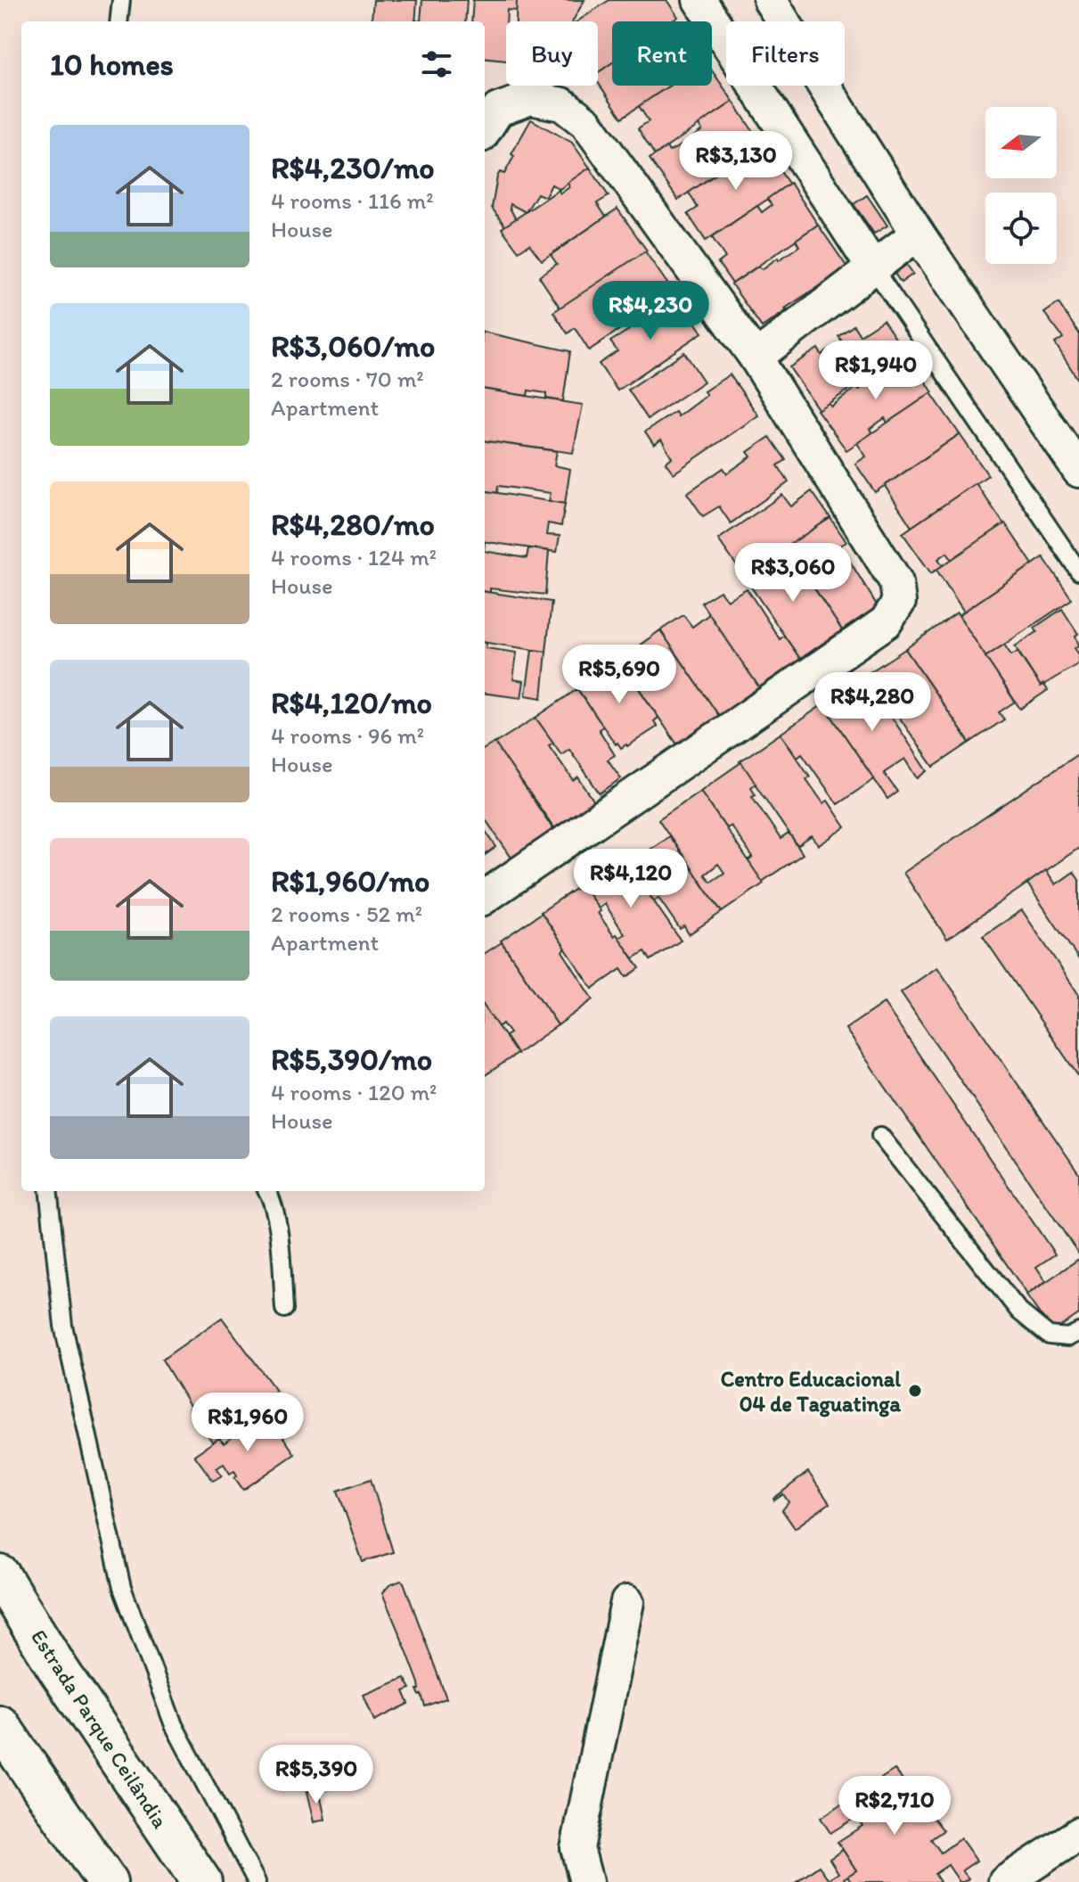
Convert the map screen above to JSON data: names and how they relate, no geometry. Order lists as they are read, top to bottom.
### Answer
{
  "streets": {
    "highway": ["Estrada Parque Ceilândia"]
  },
  "places": ["Centro Educacional 04 de Taguatinga"],
  "north": "left",
  "page": {
    "chip": ["Buy", "Rent", "Filters"],
    "heading": "10 homes",
    "list": [
      {
        "name": "R$4,230/mo",
        "note": "4 rooms · 116 m² · House"
      },
      {
        "name": "R$3,060/mo",
        "note": "2 rooms · 70 m² · Apartment"
      },
      {
        "name": "R$4,280/mo",
        "note": "4 rooms · 124 m² · House"
      },
      {
        "name": "R$4,120/mo",
        "note": "4 rooms · 96 m² · House"
      },
      {
        "name": "R$1,960/mo",
        "note": "2 rooms · 52 m² · Apartment"
      },
      {
        "name": "R$5,390/mo",
        "note": "4 rooms · 120 m² · House"
      }
    ],
    "price": [
      "R$3,130",
      "R$4,230",
      "R$1,940",
      "R$3,060",
      "R$5,690",
      "R$4,280",
      "R$4,120",
      "R$1,960",
      "R$5,390",
      "R$2,710"
    ]
  }
}
